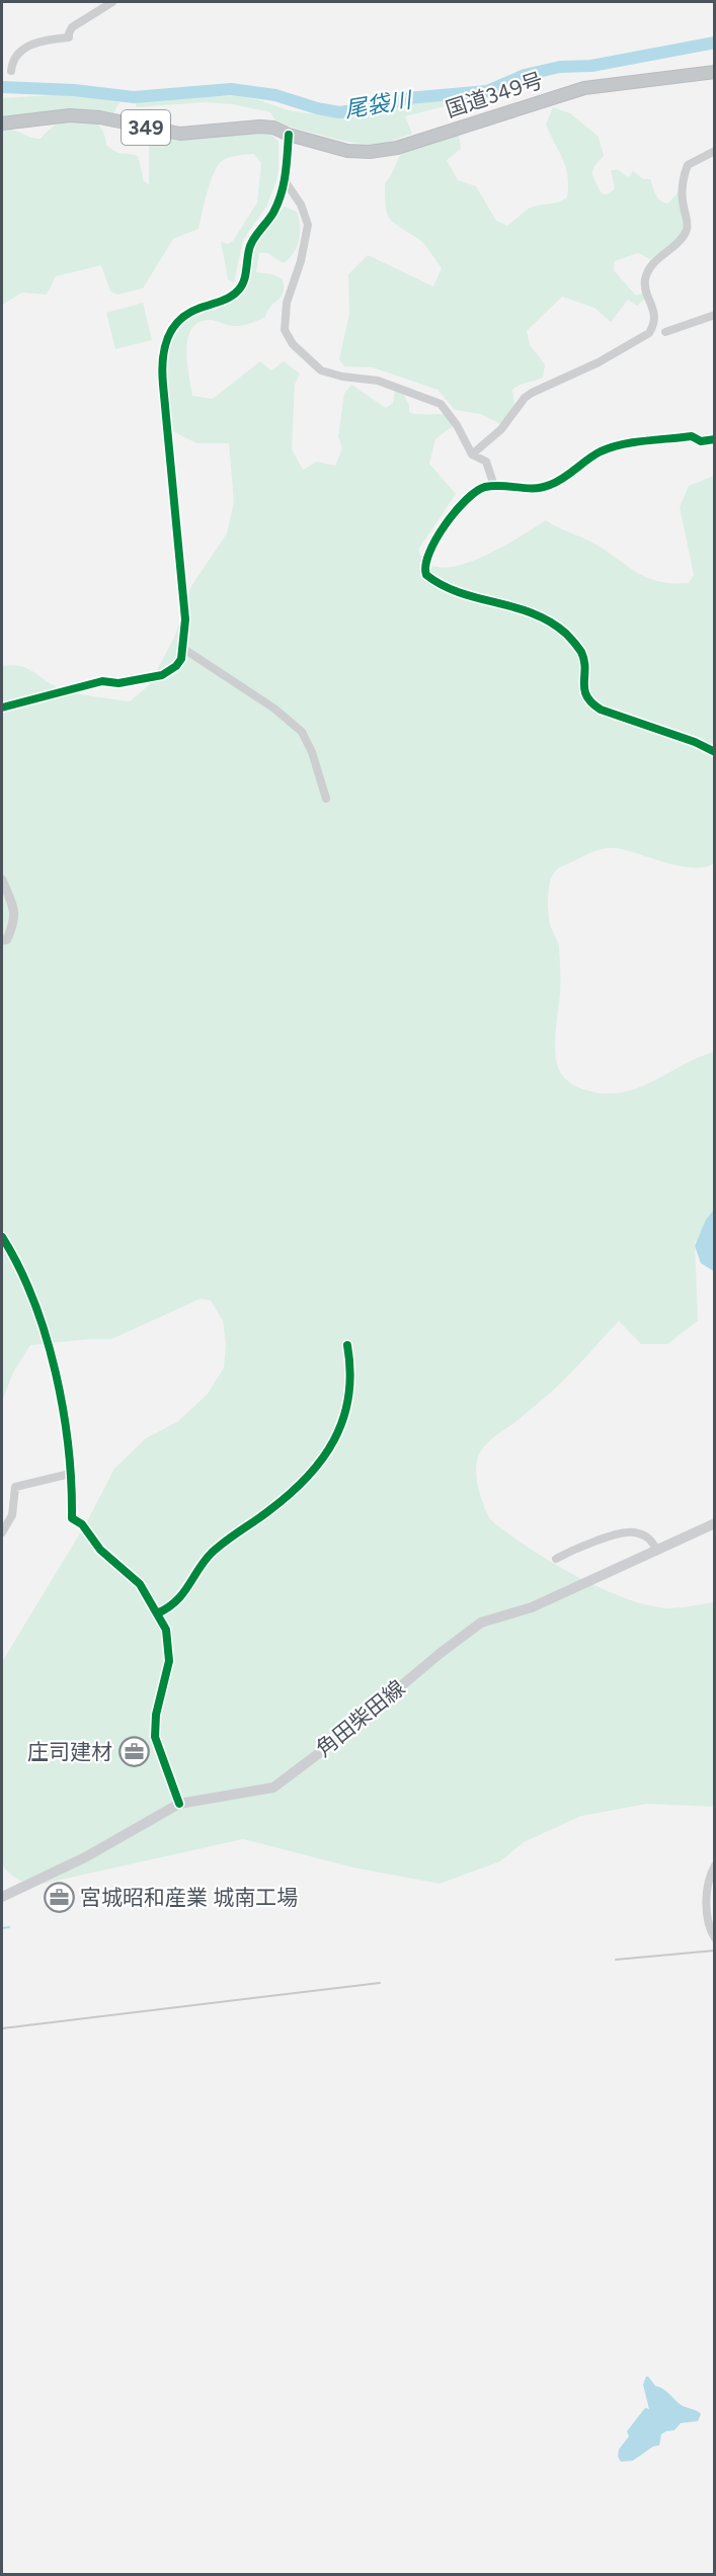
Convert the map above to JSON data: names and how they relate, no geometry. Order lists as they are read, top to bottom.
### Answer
{
  "streets": {
    "highway": ["国道349号", "349"],
    "main road": ["角田柴田線"]
  },
  "water": ["尾袋川"],
  "places": {
    "office": ["庄司建材", "宮城昭和産業 城南工場"]
  }
}
